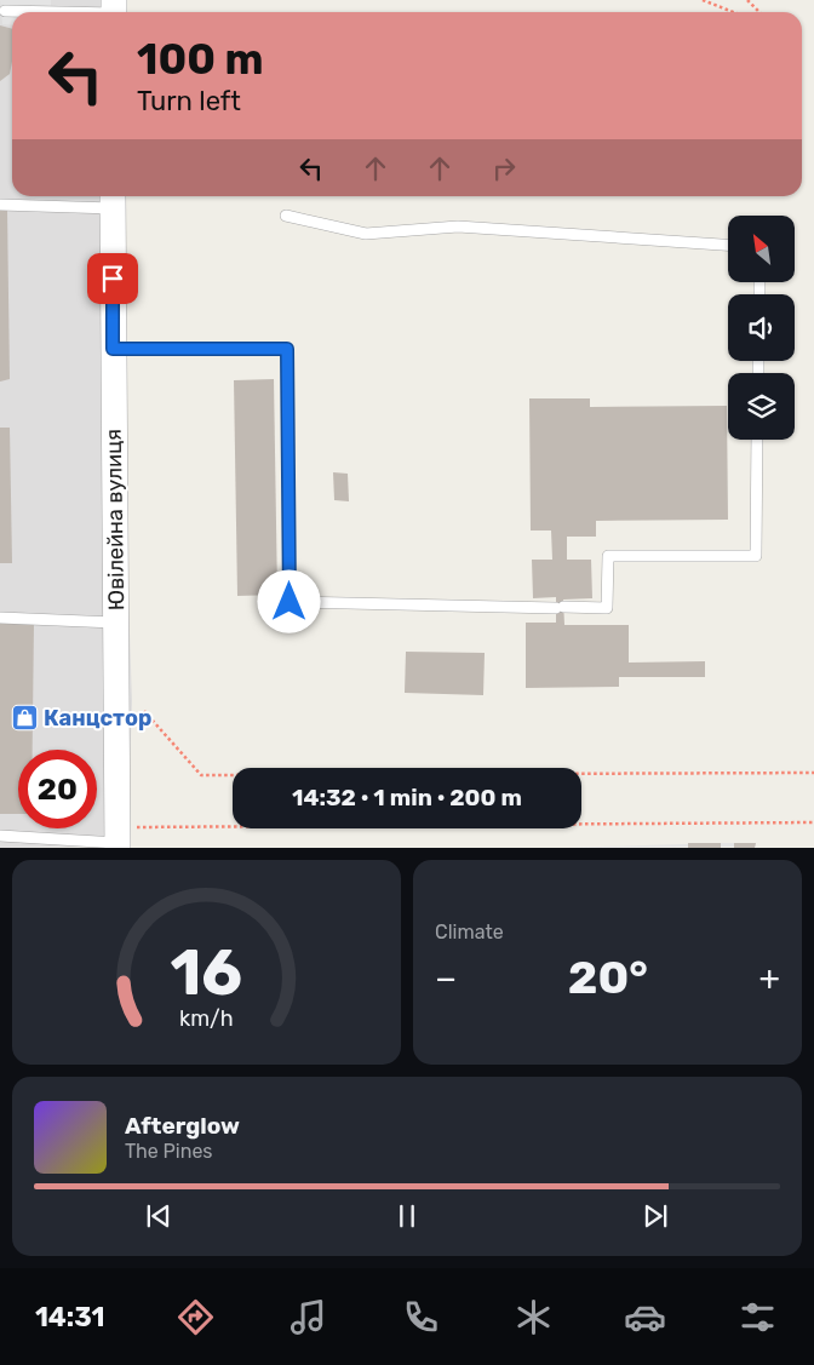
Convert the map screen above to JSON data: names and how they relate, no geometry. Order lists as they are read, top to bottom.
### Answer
{
  "streets": {
    "street": ["Ювілейна вулиця"]
  },
  "places": {
    "shop": ["Канцстор"]
  },
  "north": "top left",
  "page": {
    "turn": ["100 m", "Turn left"],
    "limit": "20",
    "trip": "14:32 · 1 min · 200 m",
    "tile": "Climate",
    "heat": ["−", "20°", "+"],
    "song": ["Afterglow", "The Pines"],
    "tabs": "14:31",
    "gauge": ["16", "km/h"]
  }
}
